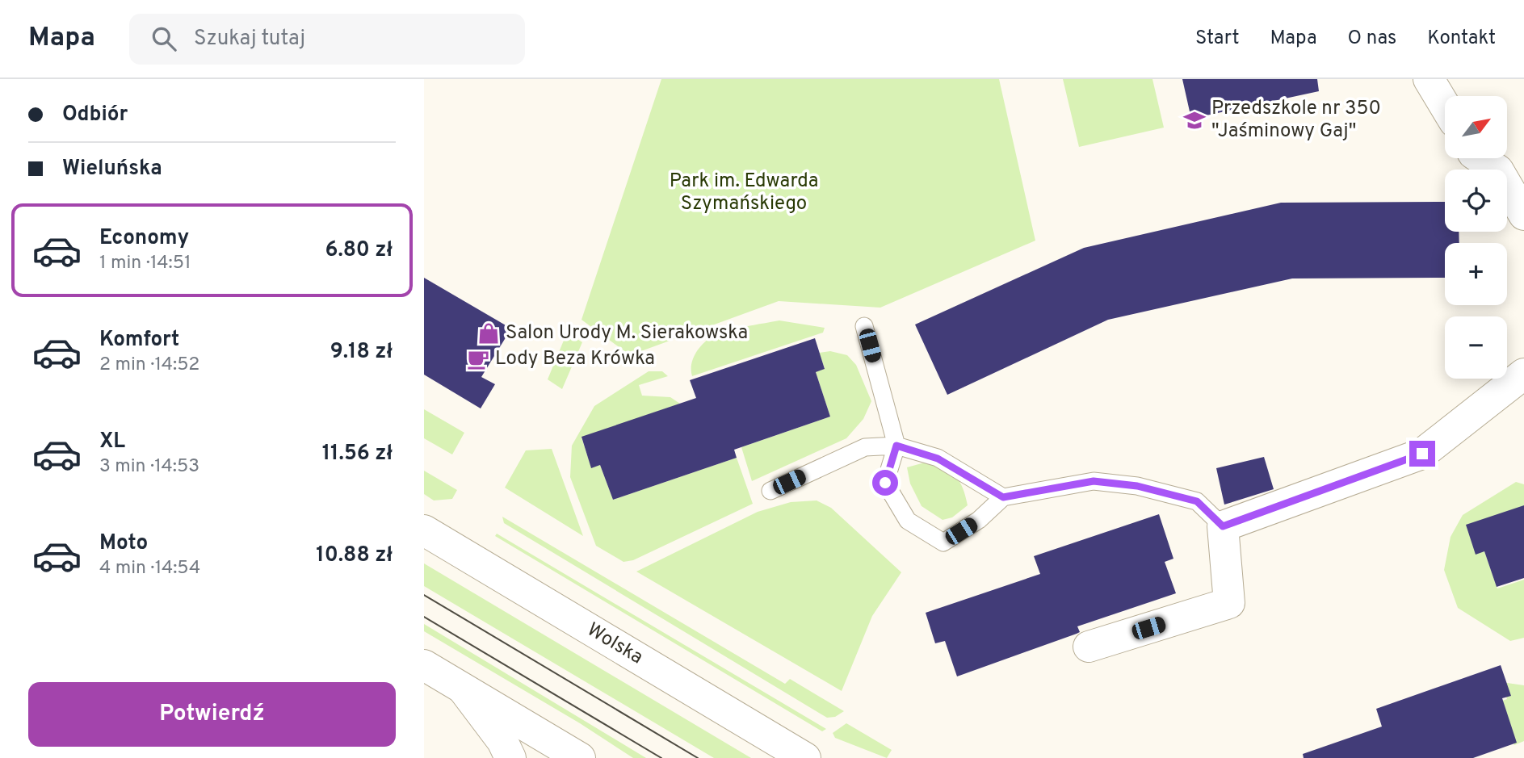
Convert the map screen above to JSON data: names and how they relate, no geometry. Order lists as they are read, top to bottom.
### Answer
{
  "streets": {
    "street": ["Wolska"]
  },
  "parks": ["Park im. Edwarda Szymańskiego"],
  "places": {
    "school or university": ["Przedszkole nr 350 \"Jaśminowy Gaj\""],
    "shop": ["Salon Urody M. Sierakowska"],
    "cafe": ["Lody Beza Krówka"]
  },
  "north": "top right",
  "page": {
    "header": "Mapa",
    "search": "Szukaj tutaj",
    "nav": [
      "Start",
      "Mapa",
      "O nas",
      "Kontakt"
    ],
    "banner": ["Odbiór", "Wieluńska"],
    "map_buttons": ["+", "−"],
    "list": [
      {
        "name": "Economy",
        "note": "1 min · 14:51",
        "value": "6.80 zł"
      },
      {
        "name": "Komfort",
        "note": "2 min · 14:52",
        "value": "9.18 zł"
      },
      {
        "name": "XL",
        "note": "3 min · 14:53",
        "value": "11.56 zł"
      },
      {
        "name": "Moto",
        "note": "4 min · 14:54",
        "value": "10.88 zł"
      }
    ],
    "buttons": "Potwierdź"
  }
}
